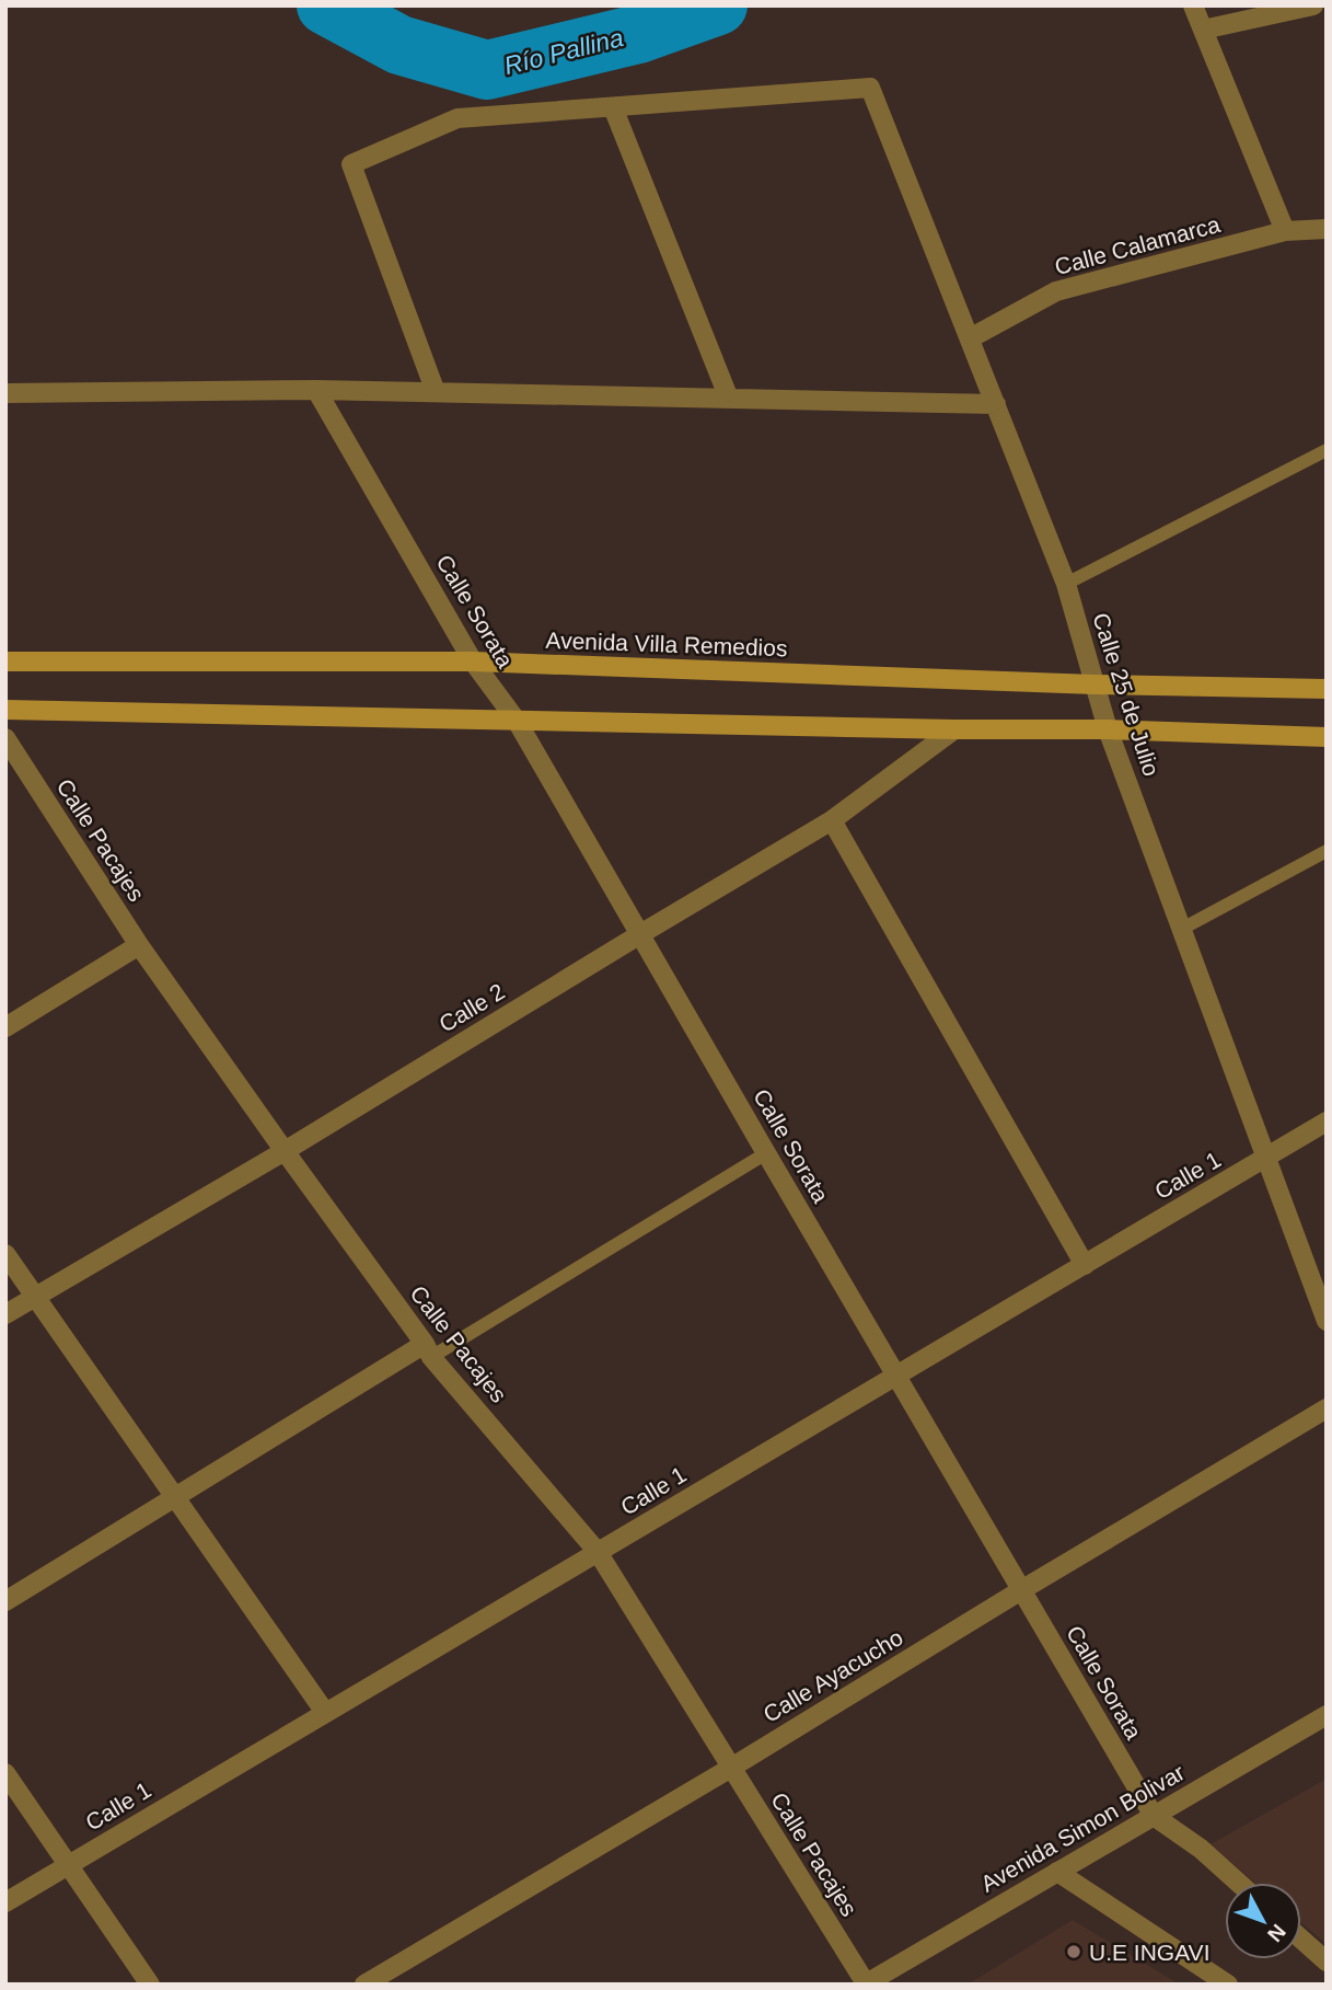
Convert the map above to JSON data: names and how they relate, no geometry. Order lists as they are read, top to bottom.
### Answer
{
  "streets": {
    "main road": ["Avenida Villa Remedios"],
    "street": [
      "Calle Calamarca",
      "Calle Sorata",
      "Calle 25 de Julio",
      "Calle Pacajes",
      "Calle 2",
      "Calle 1",
      "Calle Ayacucho",
      "Avenida Simon Bolivar"
    ]
  },
  "crossings": [
    ["Calle Calamarca", "Calle 25 de Julio"],
    ["Calle Sorata", "Avenida Villa Remedios"],
    ["Calle Sorata", "Calle 2"],
    ["Calle Sorata", "Calle 1"],
    ["Calle Sorata", "Calle Ayacucho"],
    ["Calle Sorata", "Avenida Simon Bolivar"],
    ["Avenida Villa Remedios", "Calle 25 de Julio"],
    ["Calle 25 de Julio", "Calle 1"],
    ["Calle Pacajes", "Calle 2"],
    ["Calle Pacajes", "Calle 1"],
    ["Calle Pacajes", "Calle Ayacucho"],
    ["Calle Pacajes", "Avenida Simon Bolivar"]
  ],
  "water": ["Río Pallina"],
  "places": ["U.E INGAVI"],
  "north": "bottom right"
}
